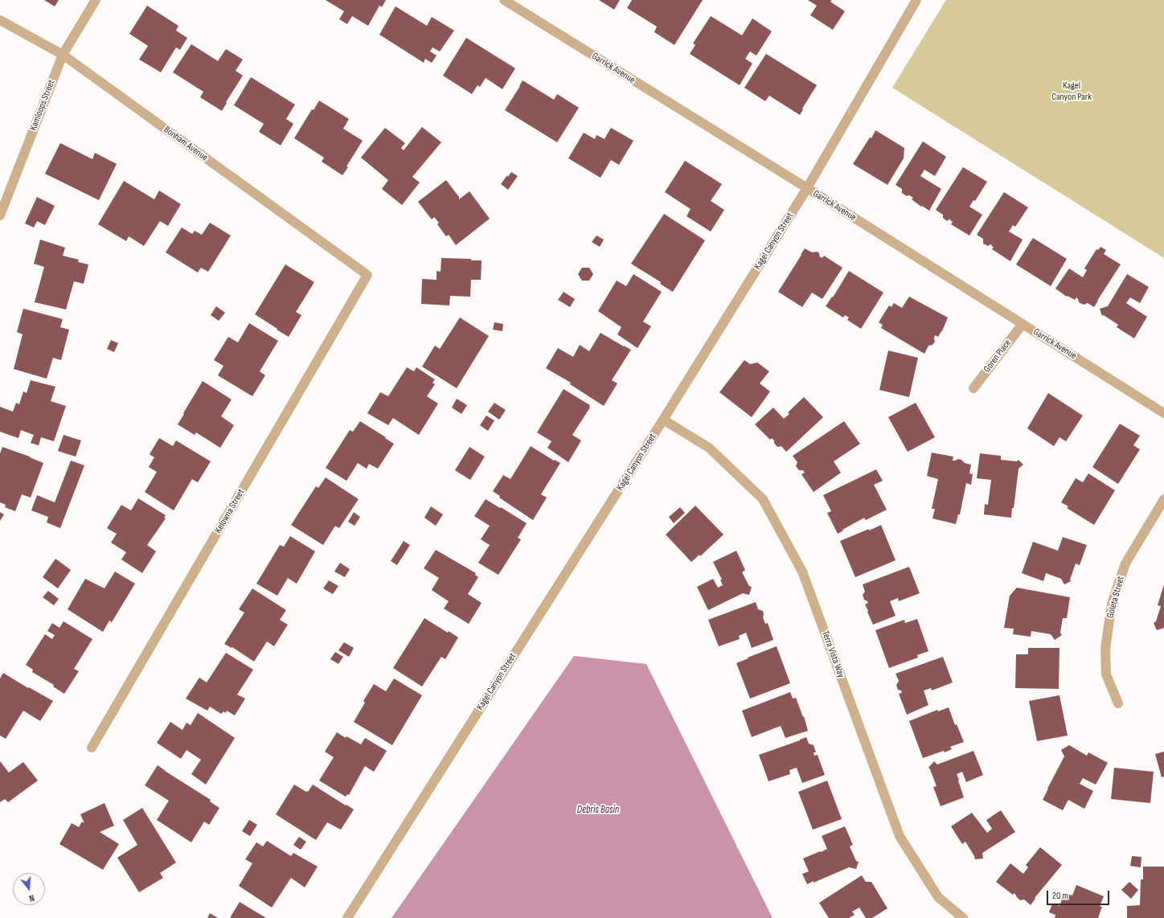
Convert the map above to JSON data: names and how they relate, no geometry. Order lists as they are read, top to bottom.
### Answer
{
  "streets": {
    "street": [
      "Garrick Avenue",
      "Kamloops Street",
      "Bonham Avenue",
      "Kagel Canyon Street",
      "Goren Place",
      "Kelowna Street",
      "Goleta Street",
      "Terra Vista Way"
    ]
  },
  "crossings": [
    ["Garrick Avenue", "Kagel Canyon Street"],
    ["Garrick Avenue", "Goren Place"],
    ["Kamloops Street", "Bonham Avenue"],
    ["Bonham Avenue", "Kelowna Street"],
    ["Kagel Canyon Street", "Terra Vista Way"]
  ],
  "water": ["Debris Basin"],
  "parks": ["Kagel Canyon Park"],
  "scale_bar": "20 m",
  "north": "bottom"
}
